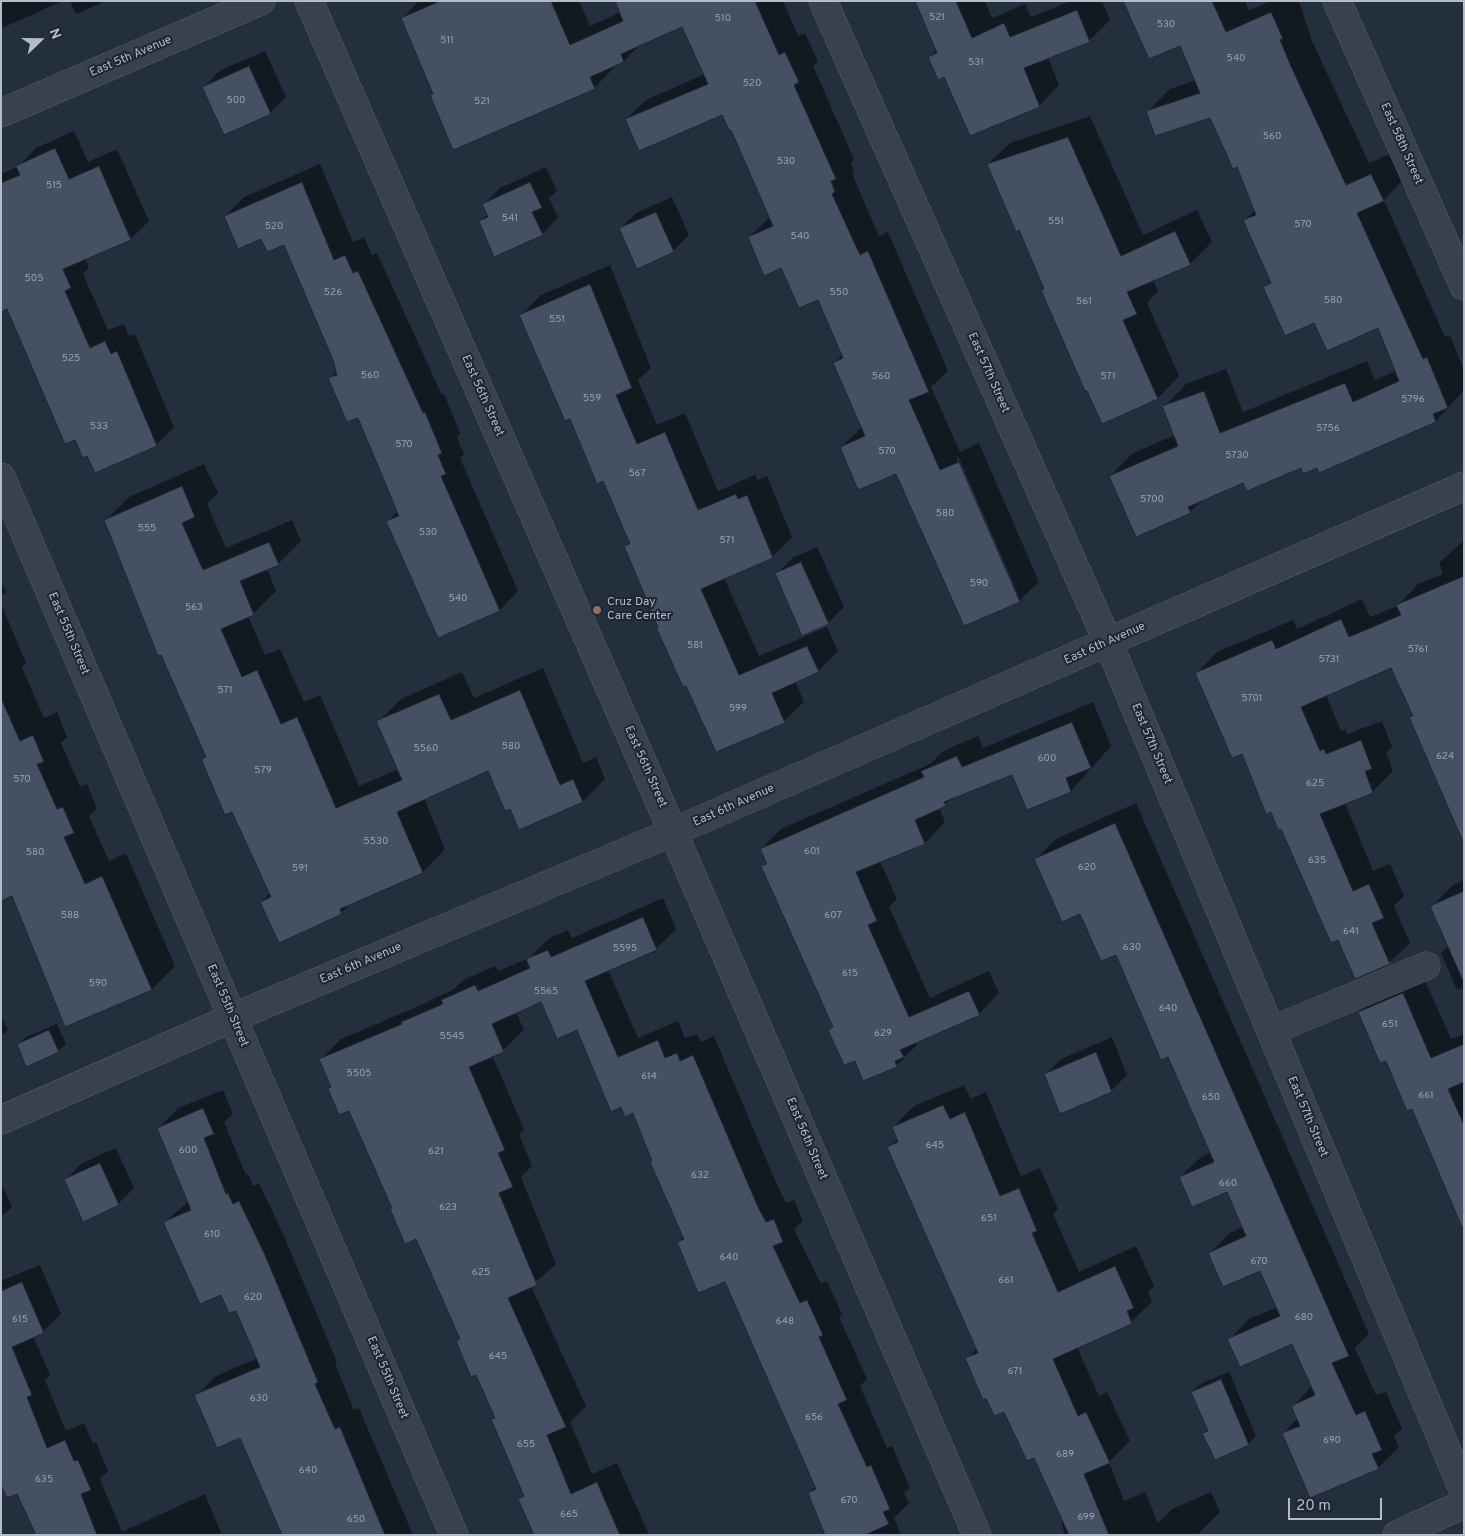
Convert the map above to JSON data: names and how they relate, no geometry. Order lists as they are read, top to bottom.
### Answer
{
  "streets": {
    "street": [
      "East 5th Avenue",
      "East 58th Street",
      "East 57th Street",
      "East 56th Street",
      "East 55th Street",
      "East 6th Avenue"
    ]
  },
  "crossings": [
    ["East 57th Street", "East 6th Avenue"],
    ["East 56th Street", "East 6th Avenue"],
    ["East 55th Street", "East 6th Avenue"]
  ],
  "places": ["Cruz Day Care Center"],
  "house_numbers": [
    "521",
    "510",
    "530",
    "511",
    "540",
    "531",
    "520",
    "500",
    "521",
    "560",
    "530",
    "515",
    "541",
    "551",
    "570",
    "520",
    "540",
    "505",
    "526",
    "550",
    "580",
    "561",
    "551",
    "525",
    "560",
    "560",
    "571",
    "559",
    "5796",
    "533",
    "5756",
    "570",
    "570",
    "5730",
    "567",
    "5700",
    "580",
    "555",
    "530",
    "571",
    "590",
    "540",
    "563",
    "581",
    "5761",
    "5731",
    "571",
    "5701",
    "599",
    "580",
    "5560",
    "624",
    "600",
    "579",
    "570",
    "625",
    "5530",
    "601",
    "580",
    "635",
    "620",
    "591",
    "588",
    "607",
    "641",
    "630",
    "5595",
    "615",
    "590",
    "5565",
    "640",
    "651",
    "629",
    "5545",
    "5505",
    "614",
    "661",
    "650",
    "645",
    "600",
    "621",
    "632",
    "660",
    "623",
    "651",
    "610",
    "640",
    "670",
    "625",
    "661",
    "620",
    "680",
    "615",
    "648",
    "645",
    "671",
    "630",
    "656",
    "690",
    "655",
    "689",
    "640",
    "635",
    "670",
    "665",
    "699",
    "650"
  ],
  "scale_bar": "20 m",
  "north": "right"
}
